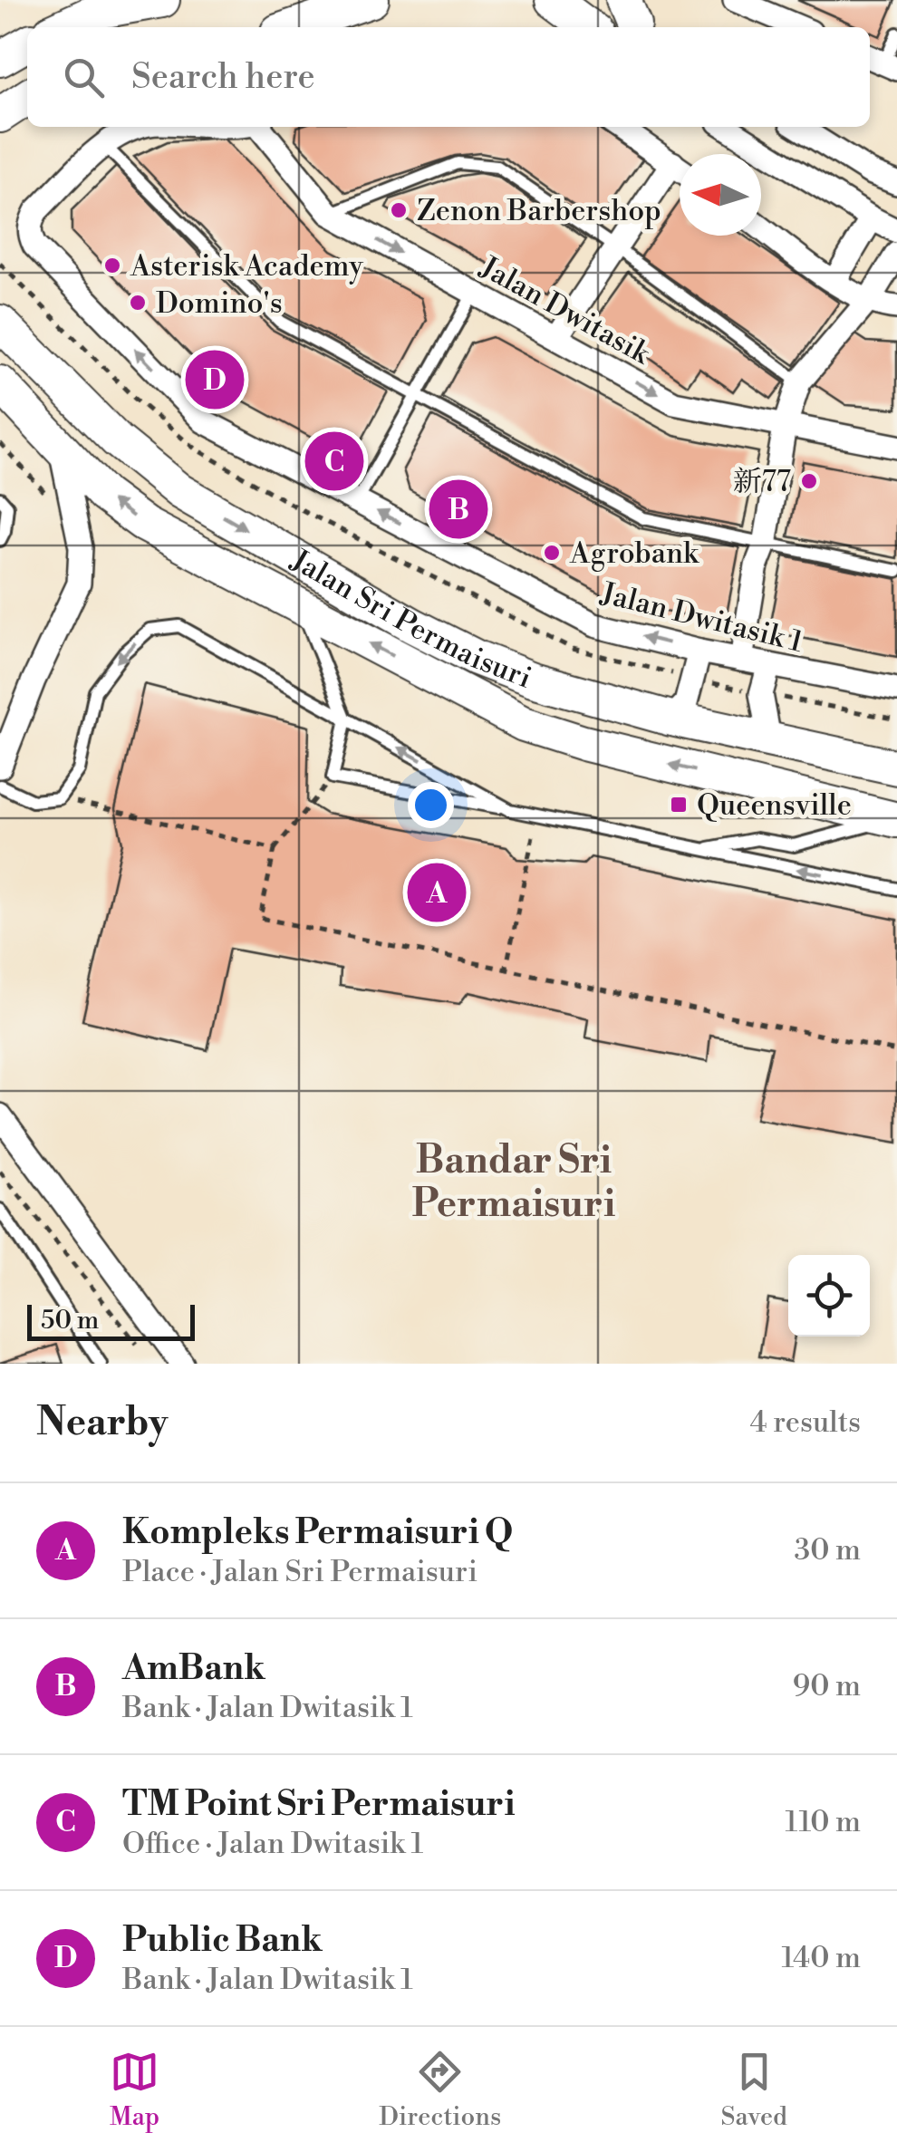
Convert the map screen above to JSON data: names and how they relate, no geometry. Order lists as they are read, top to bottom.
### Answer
{
  "streets": {
    "main road": ["Jalan Sri Permaisuri"],
    "street": ["Jalan Dwitasik", "Jalan Dwitasik 1"]
  },
  "one_way": ["Jalan Dwitasik", "Jalan Dwitasik 1"],
  "districts": ["Bandar Sri Permaisuri"],
  "places": {
    "other": [
      "Zenon Barbershop",
      "Asterisk Academy",
      "Domino's",
      "新77",
      "Agrobank"
    ],
    "transit": ["Queensville"]
  },
  "scale_bar": "50 m",
  "north": "left",
  "page": {
    "search": "Search here",
    "pins": [
      "D",
      "C",
      "B",
      "A"
    ],
    "scale": "50 m",
    "heading": ["Nearby", "4 results"],
    "list": [
      {
        "mark": "A",
        "name": "Kompleks Permaisuri Q",
        "note": "Place · Jalan Sri Permaisuri",
        "value": "30 m"
      },
      {
        "mark": "B",
        "name": "AmBank",
        "note": "Bank · Jalan Dwitasik 1",
        "value": "90 m"
      },
      {
        "mark": "C",
        "name": "TM Point Sri Permaisuri",
        "note": "Office · Jalan Dwitasik 1",
        "value": "110 m"
      },
      {
        "mark": "D",
        "name": "Public Bank",
        "note": "Bank · Jalan Dwitasik 1",
        "value": "140 m"
      }
    ],
    "nav": ["Map", "Directions", "Saved"]
  }
}
